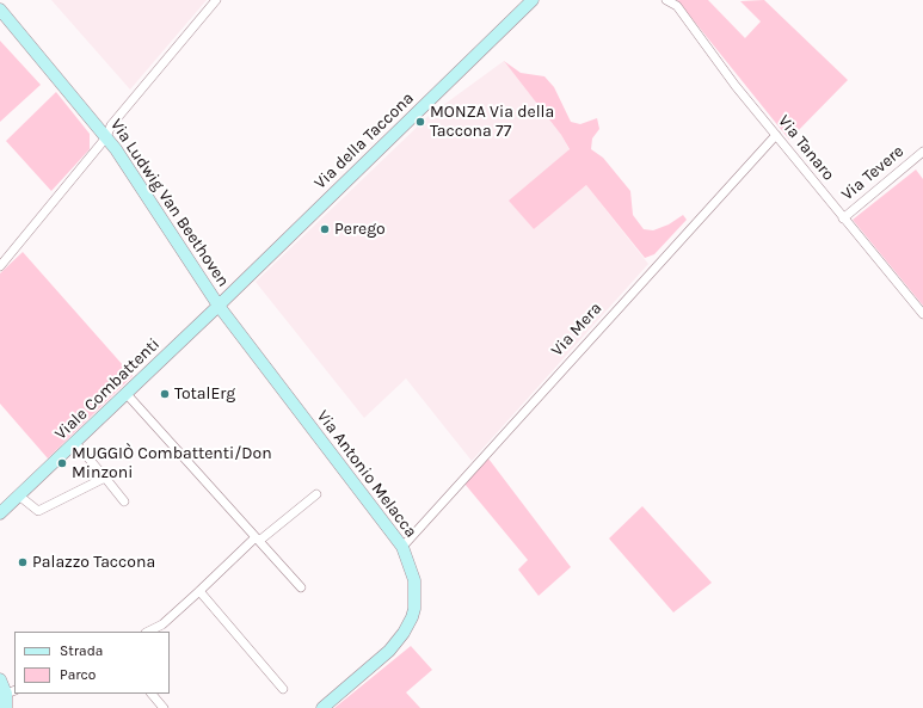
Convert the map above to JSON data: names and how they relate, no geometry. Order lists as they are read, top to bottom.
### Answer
{
  "streets": {
    "main road": [
      "Via della Taccona",
      "Via Ludwig Van Beethoven",
      "Viale Combattenti",
      "Via Antonio Melacca"
    ],
    "street": ["Via Tanaro", "Via Tevere", "Via Mera"]
  },
  "crossings": [
    ["Via della Taccona", "Via Ludwig Van Beethoven"],
    ["Via della Taccona", "Viale Combattenti"],
    ["Via della Taccona", "Via Antonio Melacca"],
    ["Via Tanaro", "Via Tevere"],
    ["Via Tanaro", "Via Mera"],
    ["Via Ludwig Van Beethoven", "Viale Combattenti"],
    ["Via Ludwig Van Beethoven", "Via Antonio Melacca"],
    ["Via Mera", "Via Antonio Melacca"],
    ["Viale Combattenti", "Via Antonio Melacca"]
  ],
  "places": [
    "MONZA Via della Taccona 77",
    "Perego",
    "TotalErg",
    "MUGGIÒ Combattenti/Don Minzoni",
    "Palazzo Taccona"
  ],
  "legend": ["Strada", "Parco"]
}
